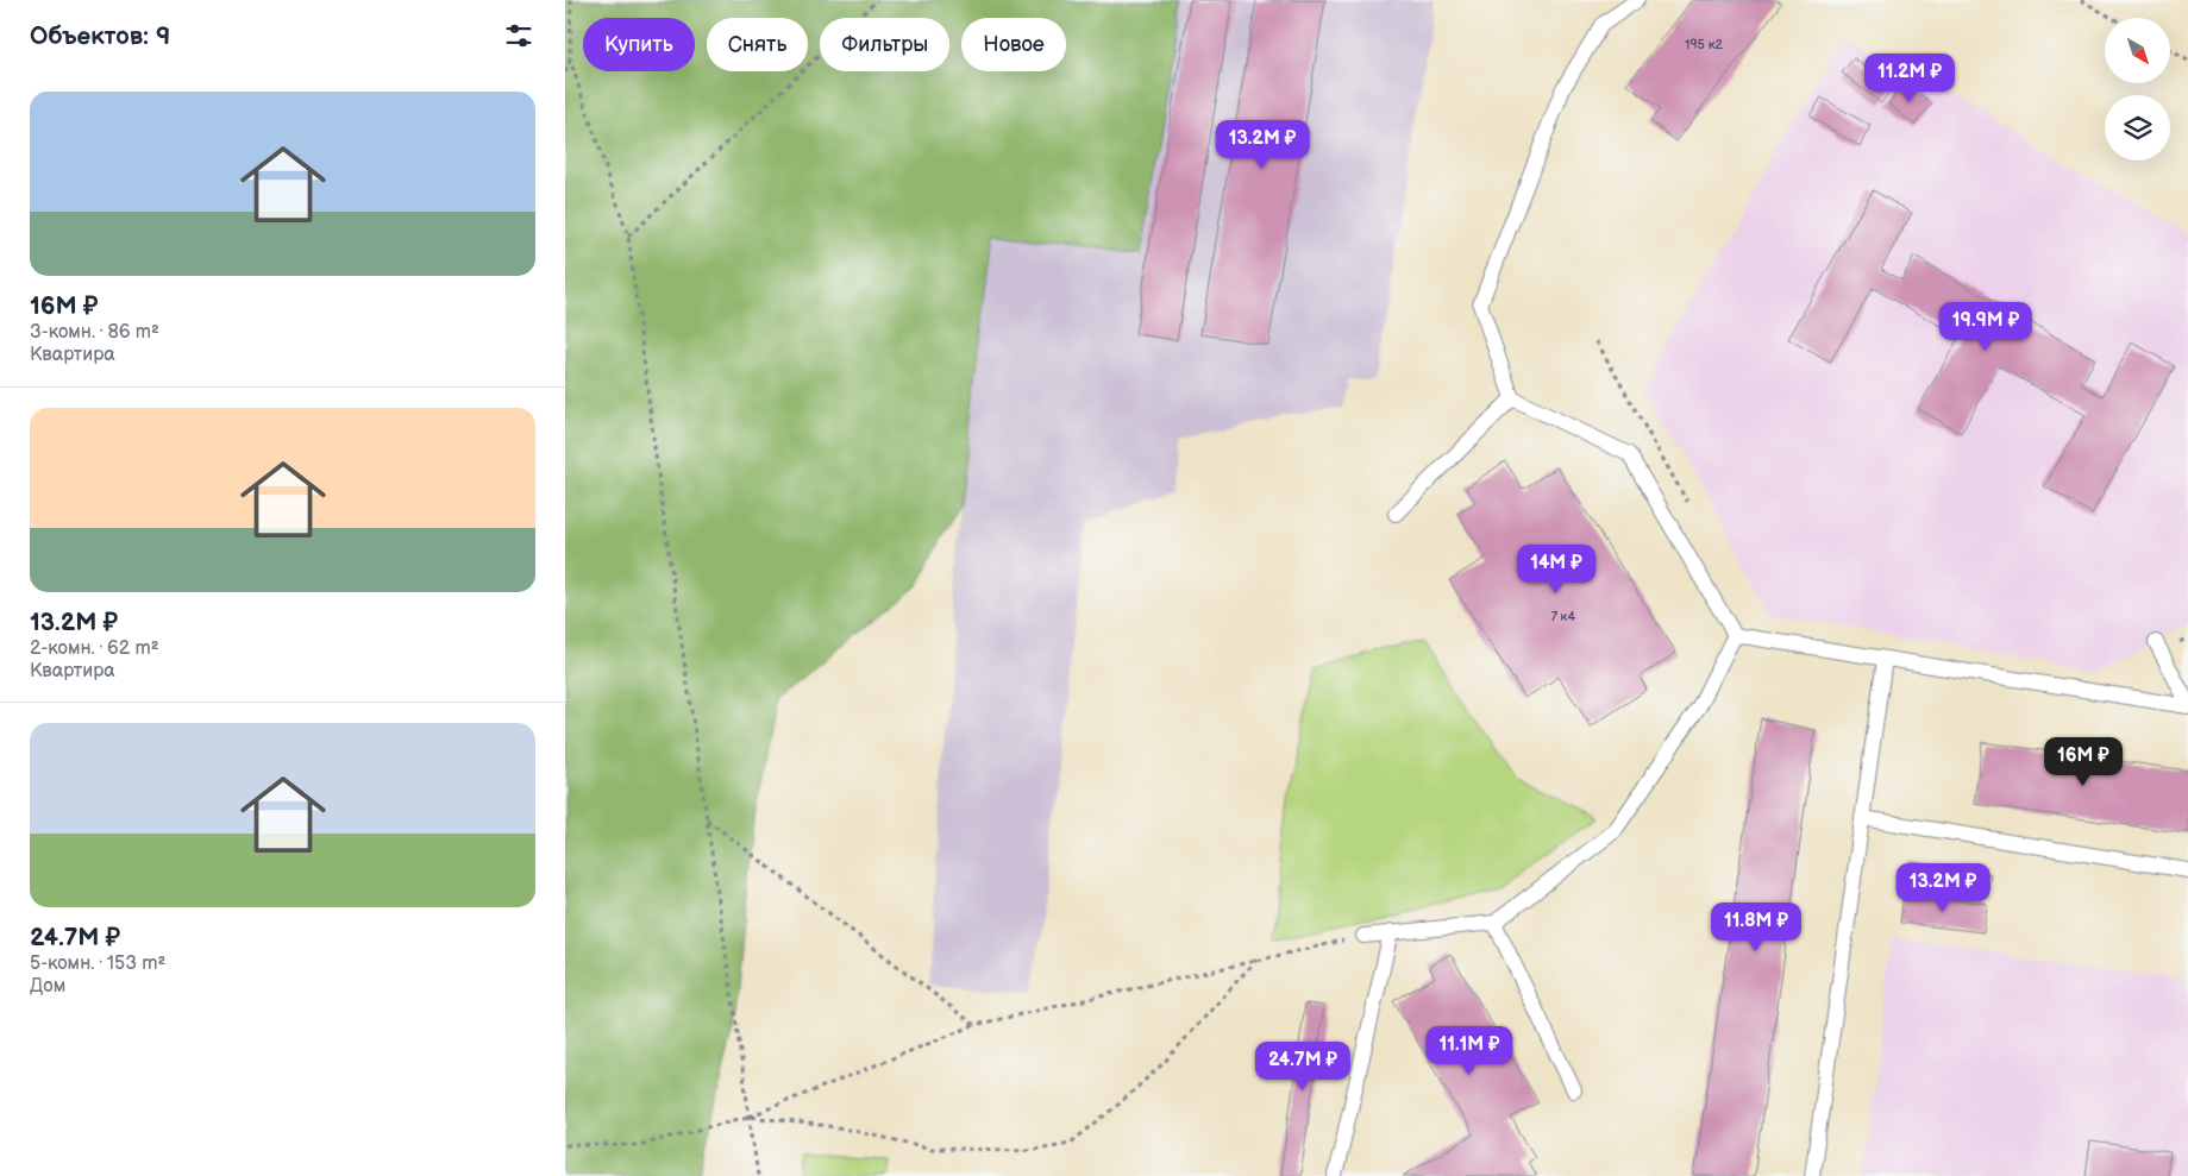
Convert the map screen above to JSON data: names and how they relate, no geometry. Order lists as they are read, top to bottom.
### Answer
{
  "house_numbers": ["195 к2", "7 к4"],
  "north": "bottom right",
  "page": {
    "heading": "Объектов: 9",
    "chip": [
      "Купить",
      "Снять",
      "Фильтры",
      "Новое"
    ],
    "price": [
      "11.2M ₽",
      "13.2M ₽",
      "19.9M ₽",
      "14M ₽",
      "16M ₽",
      "13.2M ₽",
      "11.8M ₽",
      "11.1M ₽",
      "24.7M ₽"
    ],
    "list": [
      {
        "name": "16M ₽",
        "note": "3-комн. · 86 m² · Квартира"
      },
      {
        "name": "13.2M ₽",
        "note": "2-комн. · 62 m² · Квартира"
      },
      {
        "name": "24.7M ₽",
        "note": "5-комн. · 153 m² · Дом"
      }
    ]
  }
}
